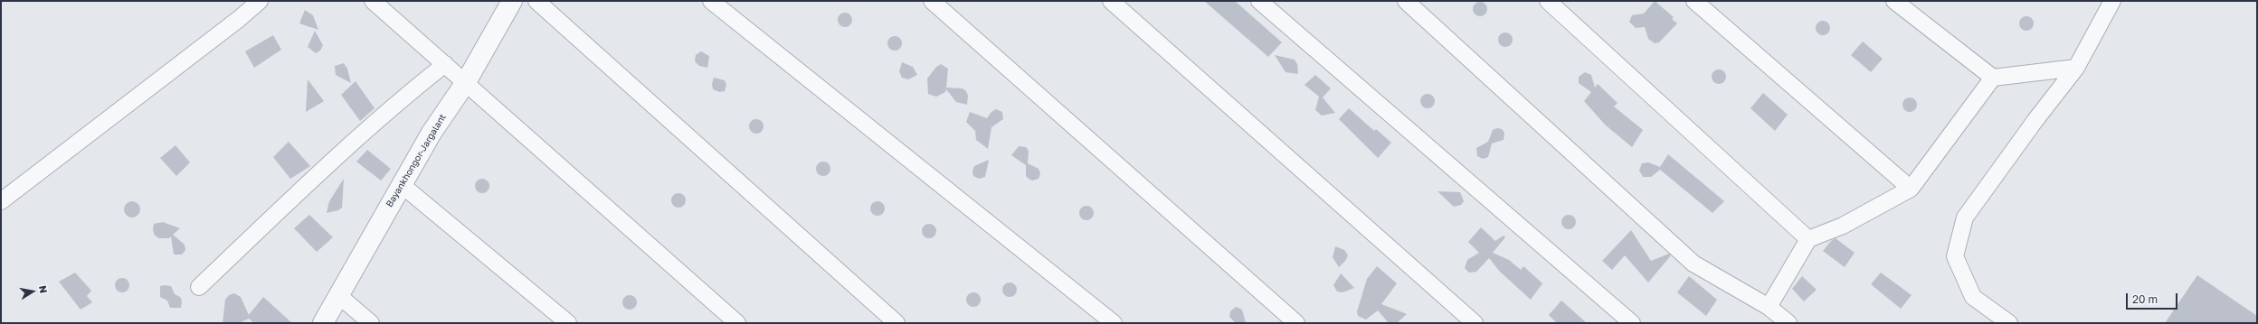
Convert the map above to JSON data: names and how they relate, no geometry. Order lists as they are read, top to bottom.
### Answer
{
  "streets": {
    "street": ["Bayankhongor-Jargalant"]
  },
  "scale_bar": "20 m",
  "north": "right"
}
